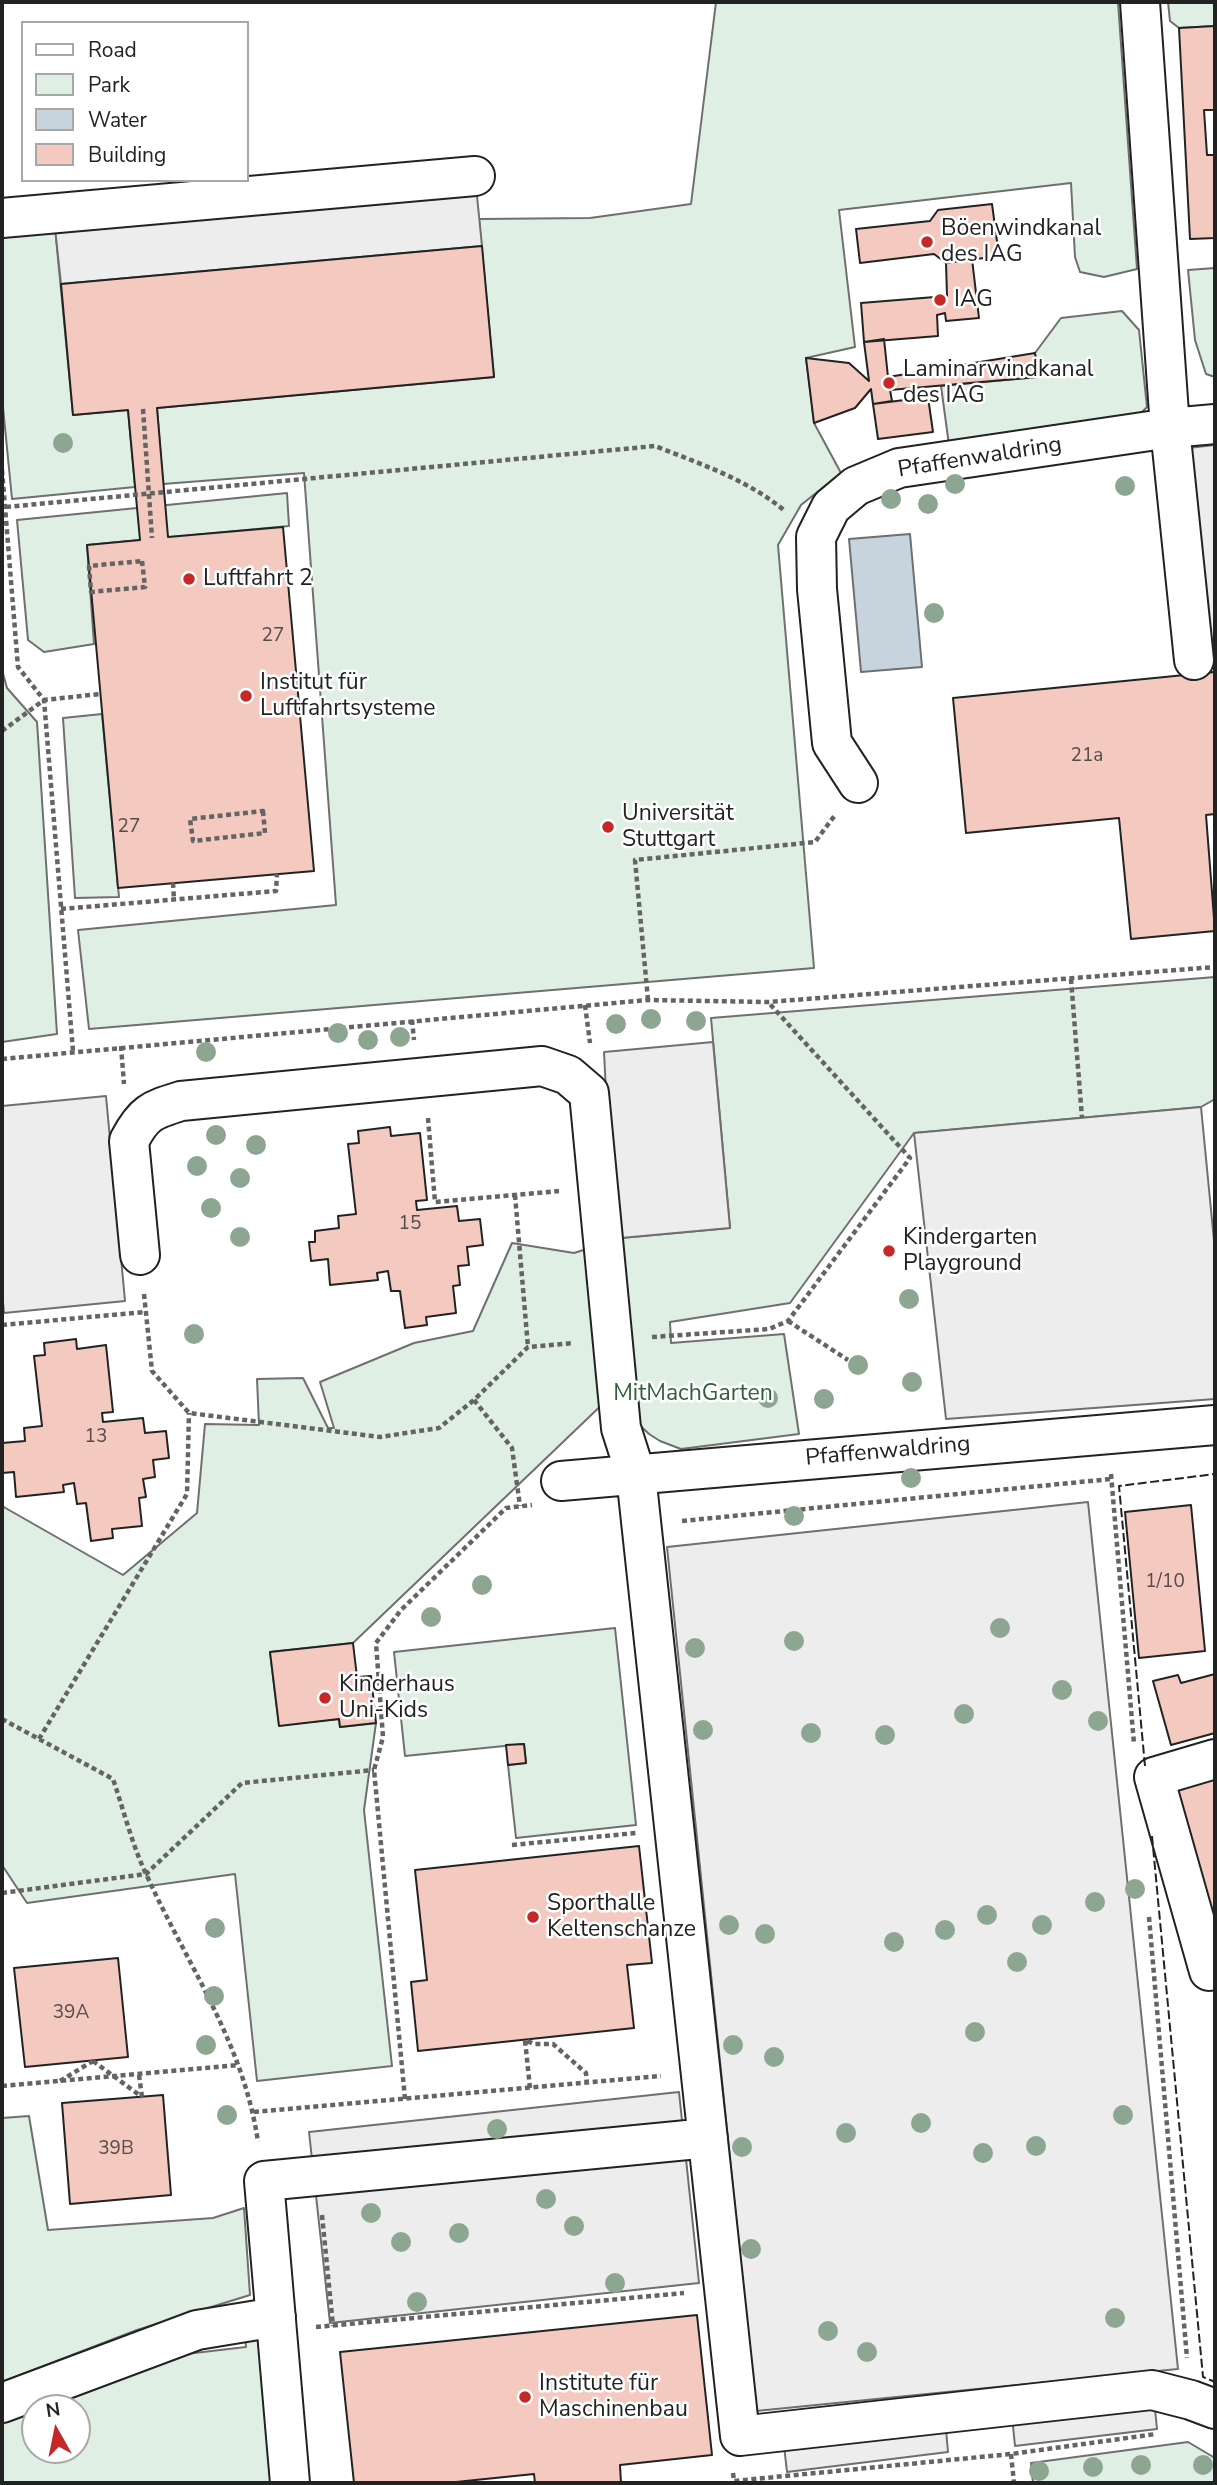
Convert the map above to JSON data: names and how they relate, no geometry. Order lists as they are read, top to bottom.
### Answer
{
  "streets": {
    "street": ["Pfaffenwaldring"]
  },
  "parks": ["MitMachGarten"],
  "places": [
    "Böenwindkanal des IAG",
    "IAG",
    "Laminarwindkanal des IAG",
    "Luftfahrt 2",
    "Institut für Luftfahrtsysteme",
    "Universität Stuttgart",
    "Kindergarten Playground",
    "Kinderhaus Uni-Kids",
    "Sporthalle Keltenschanze",
    "Institute für Maschinenbau"
  ],
  "house_numbers": [
    "27",
    "21a",
    "27",
    "15",
    "13",
    "1/10",
    "39A",
    "39B"
  ],
  "legend": [
    "Road",
    "Park",
    "Water",
    "Building"
  ],
  "north": "top"
}
